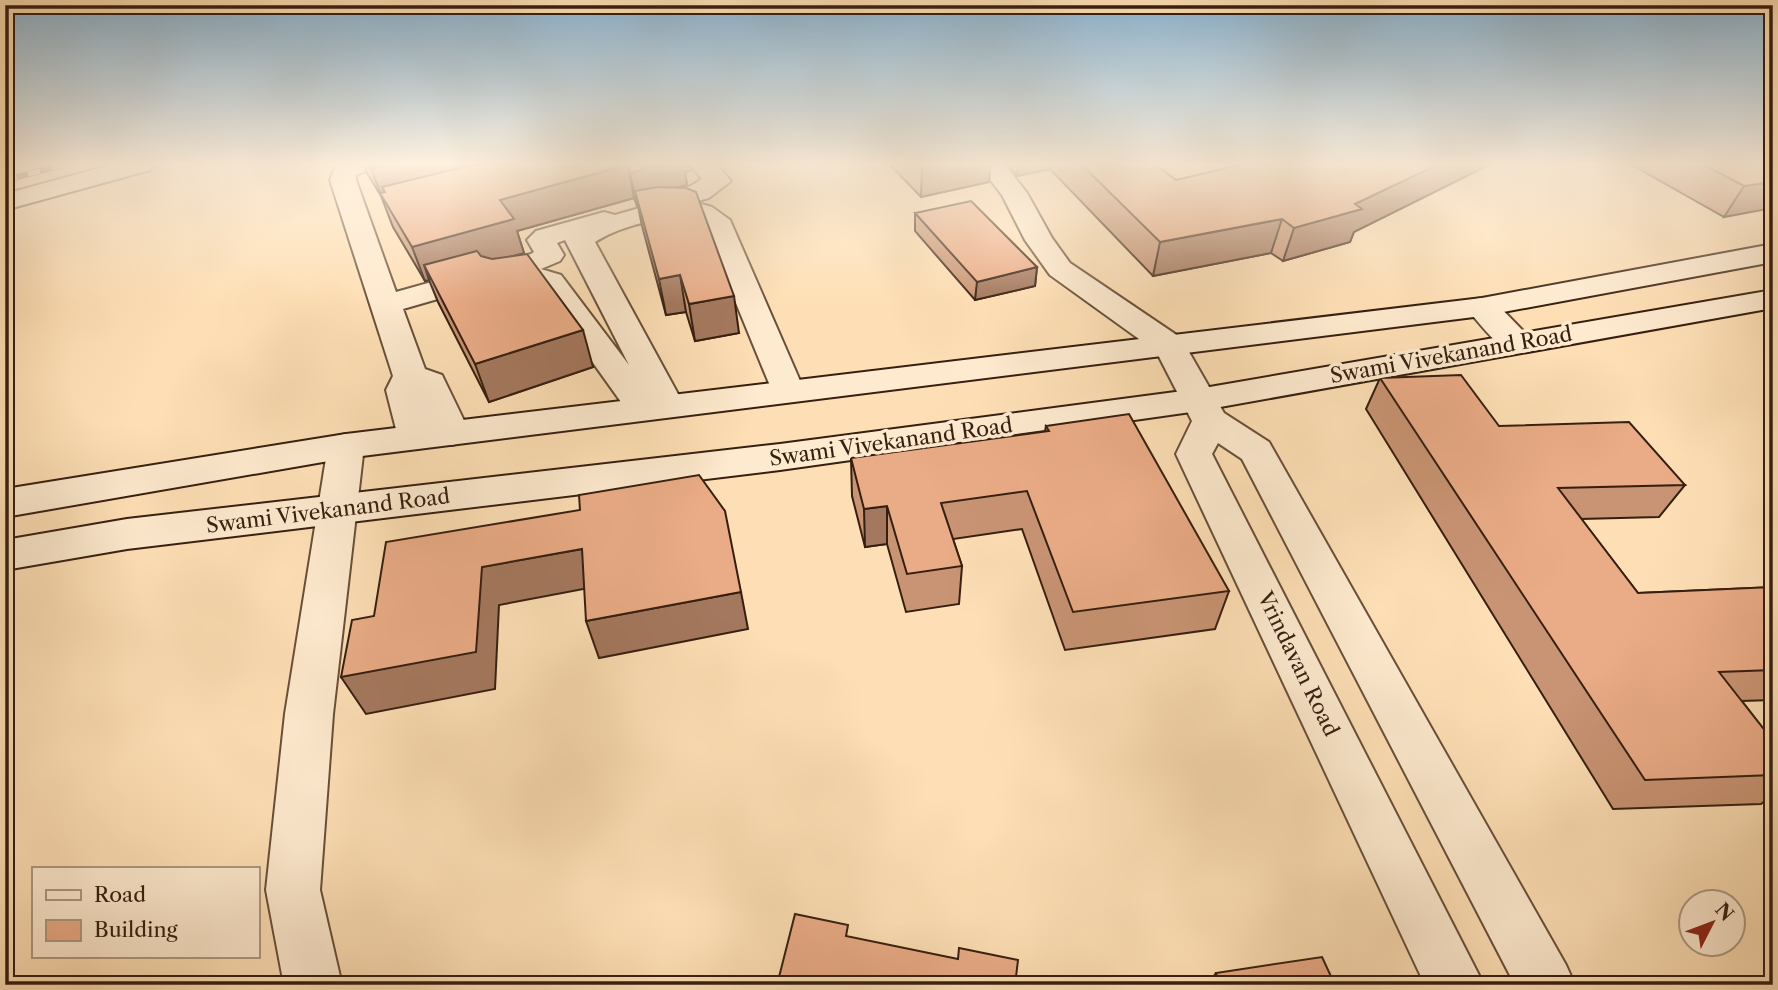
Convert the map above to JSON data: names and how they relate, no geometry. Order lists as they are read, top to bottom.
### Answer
{
  "streets": {
    "street": ["Swami Vivekanand Road", "Vrindavan Road"]
  },
  "crossings": [
    ["Swami Vivekanand Road", "Vrindavan Road"]
  ],
  "legend": ["Road", "Building"],
  "north": "top right"
}
